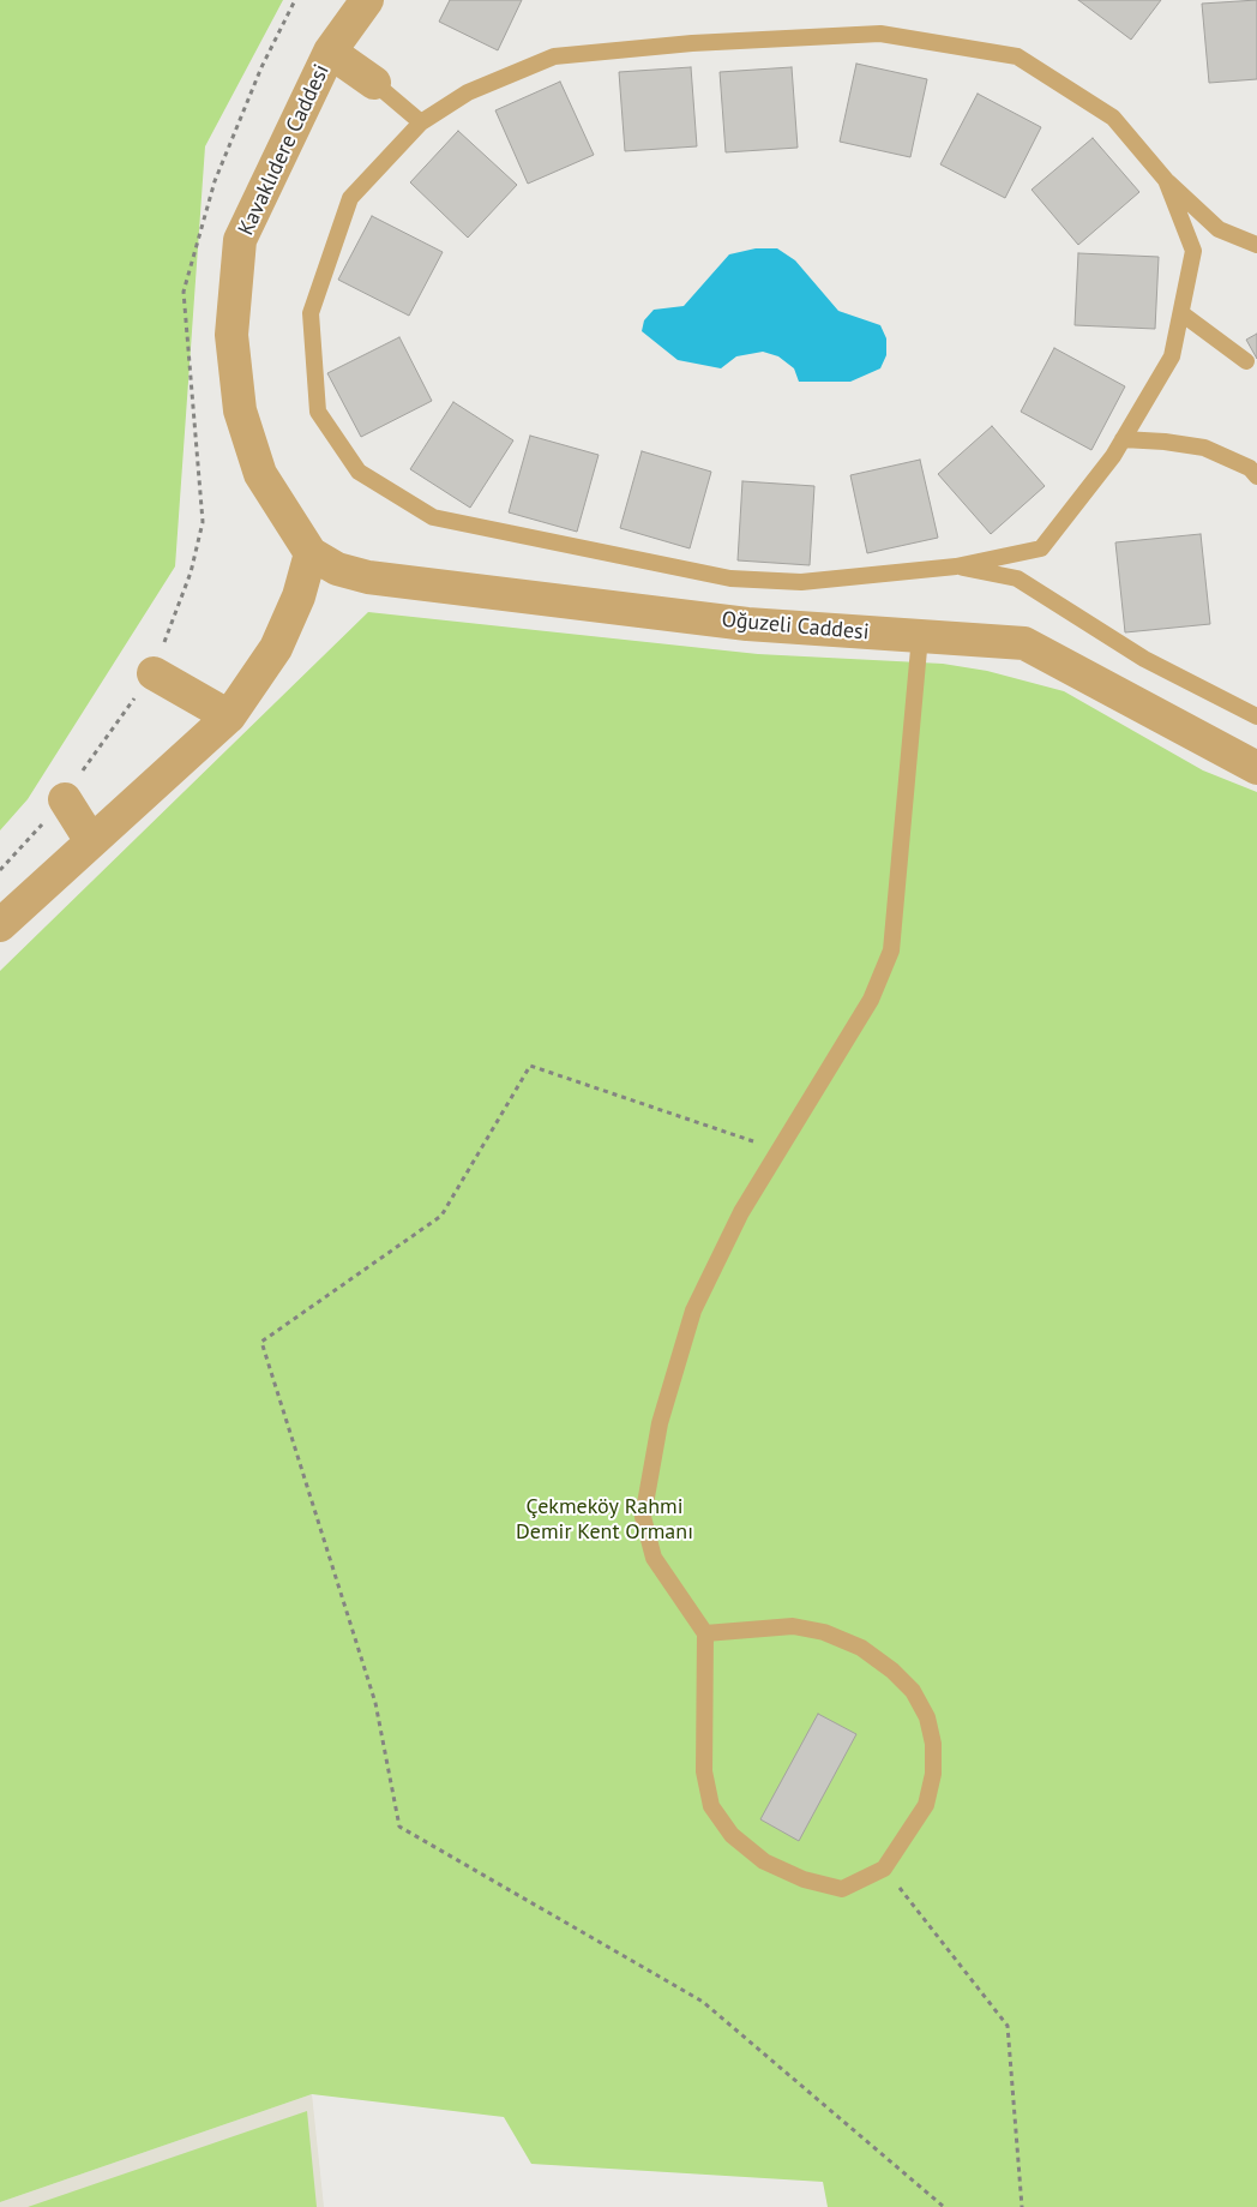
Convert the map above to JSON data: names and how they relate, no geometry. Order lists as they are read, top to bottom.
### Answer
{
  "streets": {
    "street": ["Kavaklıdere Caddesi", "Oğuzeli Caddesi"]
  },
  "crossings": [
    ["Kavaklıdere Caddesi", "Oğuzeli Caddesi"]
  ],
  "parks": ["Çekmeköy Rahmi Demir Kent Ormanı"]
}
